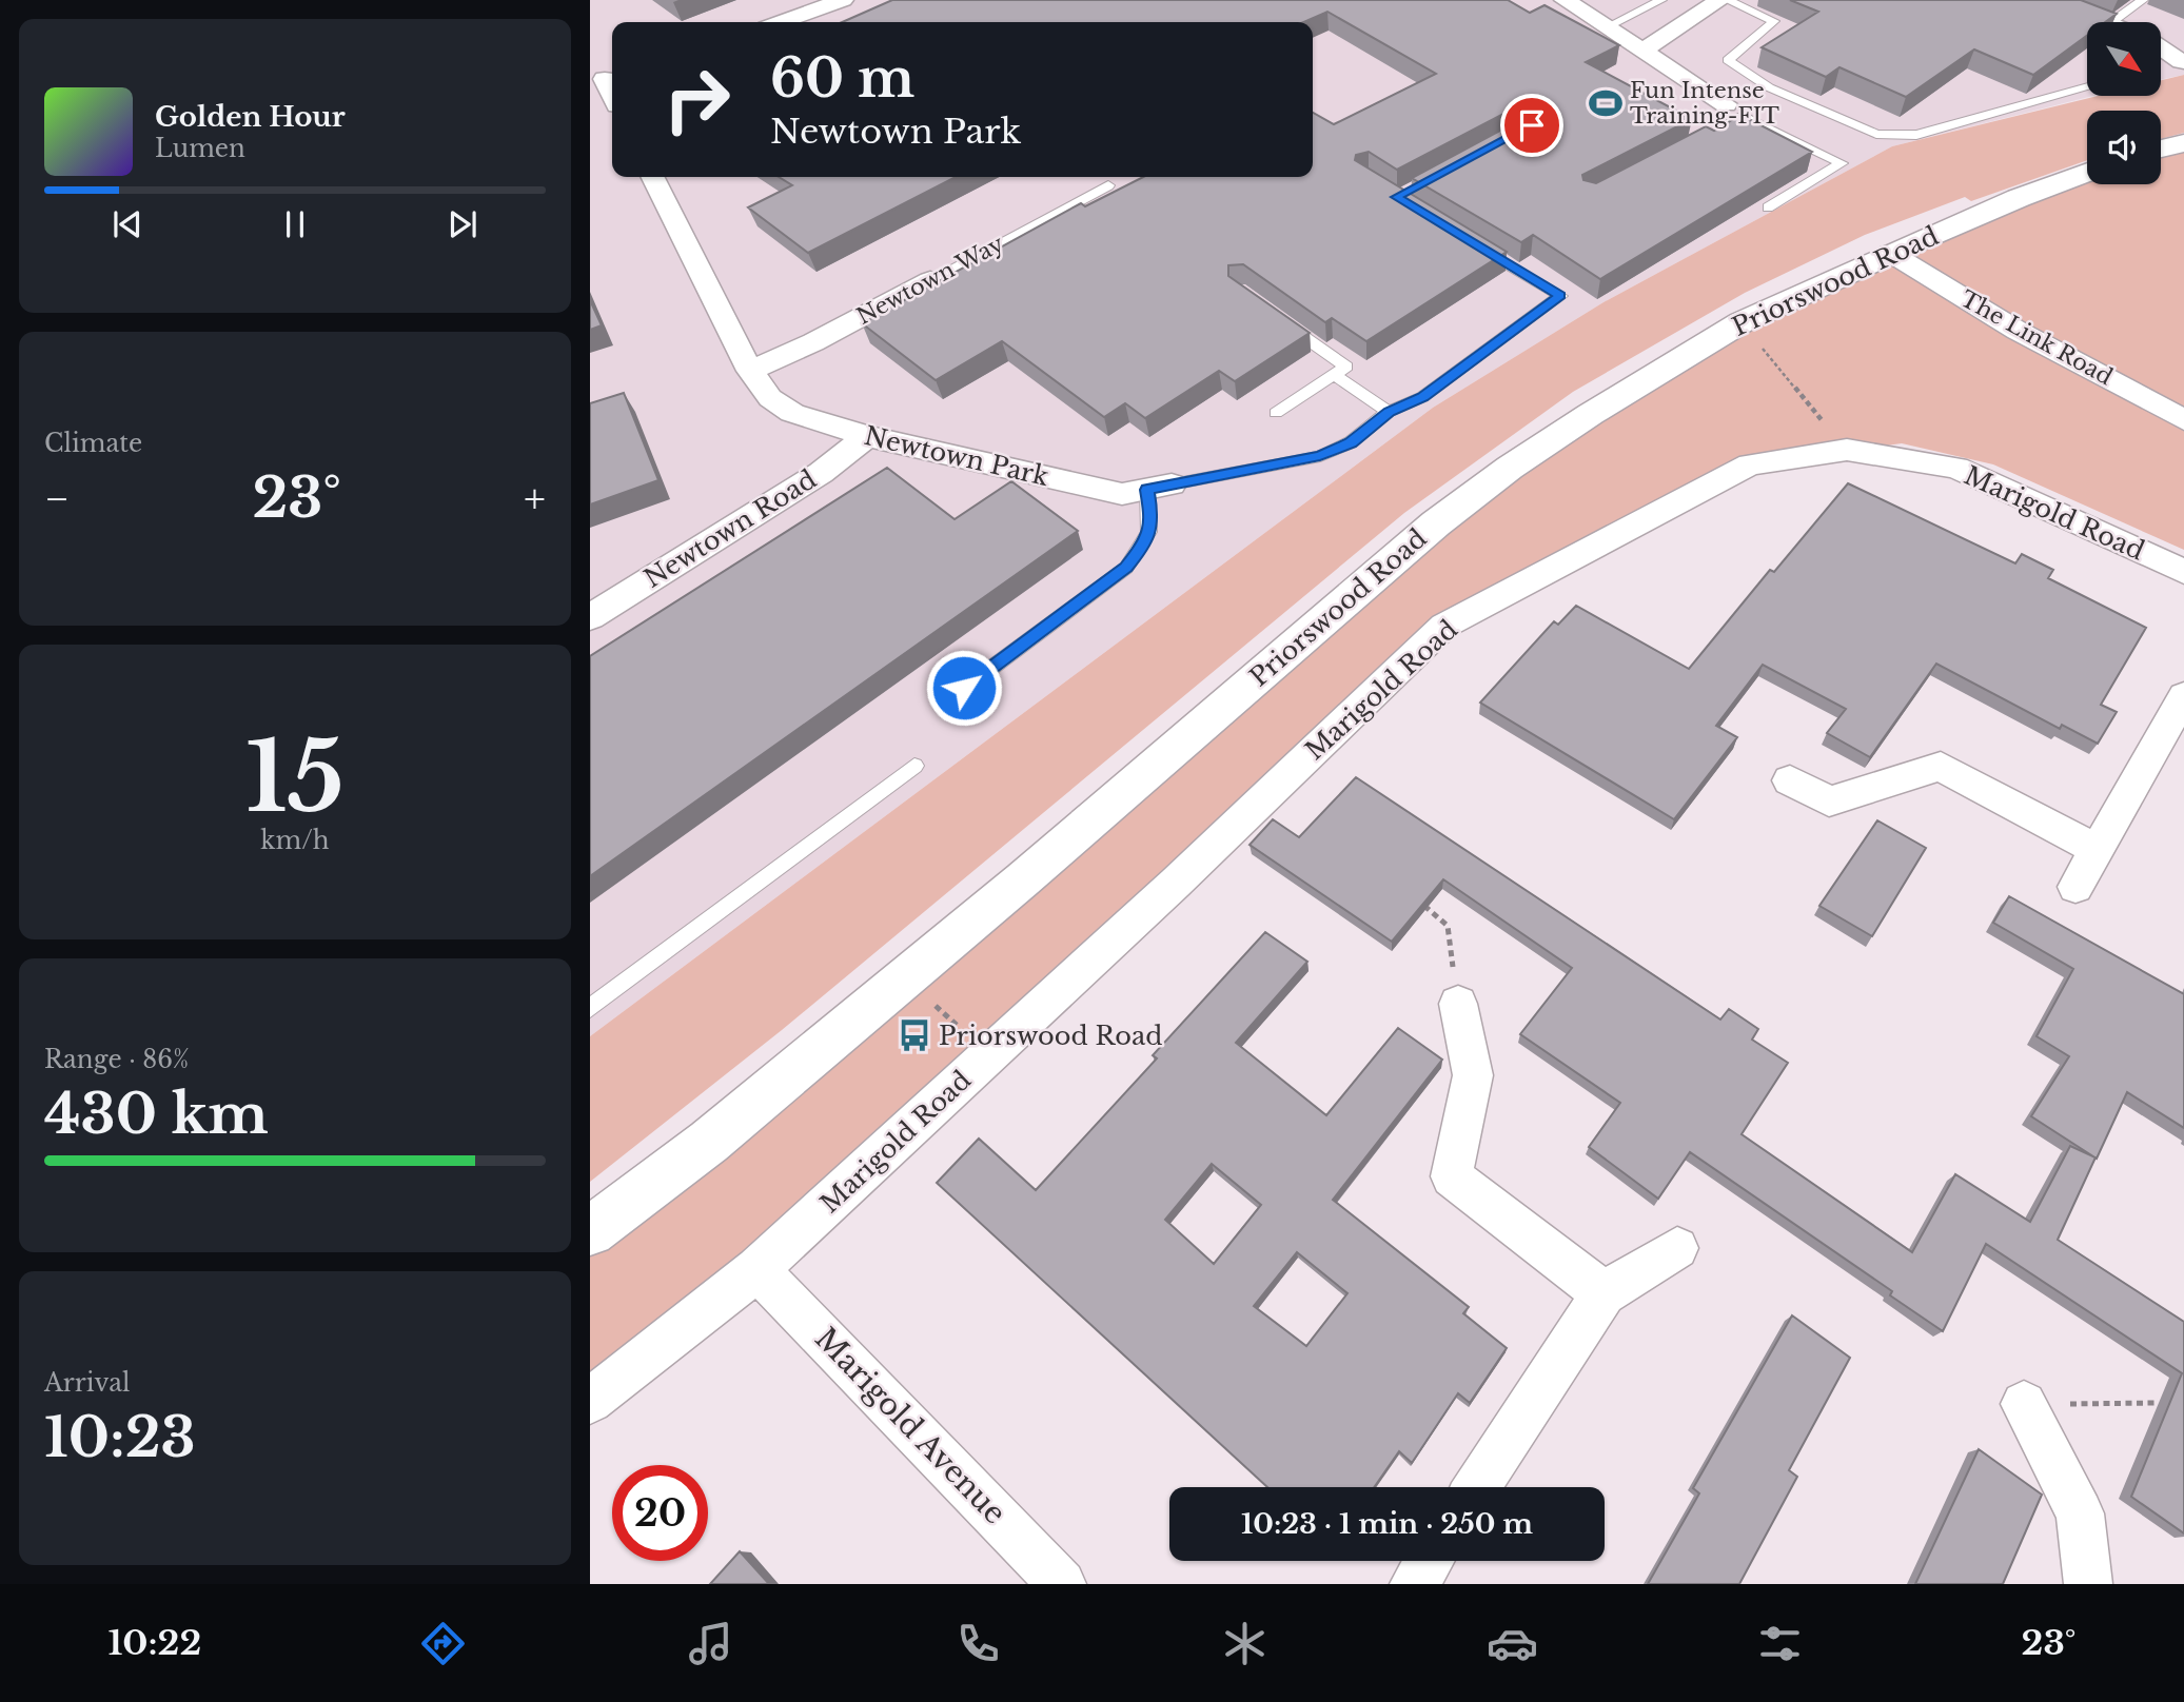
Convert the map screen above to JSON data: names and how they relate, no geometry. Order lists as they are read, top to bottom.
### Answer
{
  "streets": {
    "street": [
      "Newtown Way",
      "Priorswood Road",
      "The Link Road",
      "Newtown Park",
      "Marigold Road",
      "Newtown Road",
      "Marigold Avenue"
    ]
  },
  "crossings": [
    ["Newtown Way", "Newtown Park"],
    ["Priorswood Road", "The Link Road"],
    ["Newtown Park", "Newtown Road"],
    ["Marigold Road", "Marigold Avenue"]
  ],
  "places": {
    "sports": ["Fun Intense Training-FIT"],
    "bus stop": ["Priorswood Road"]
  },
  "north": "bottom right",
  "page": {
    "turn": ["60 m", "Newtown Park"],
    "song": ["Golden Hour", "Lumen"],
    "tile": [
      "Climate",
      ["15", "km/h"],
      ["Range · 86%", "430 km"],
      ["Arrival", "10:23"]
    ],
    "heat": ["−", "23°", "+"],
    "limit": "20",
    "trip": "10:23 · 1 min · 250 m",
    "tabs": ["10:22", "23°"]
  }
}
